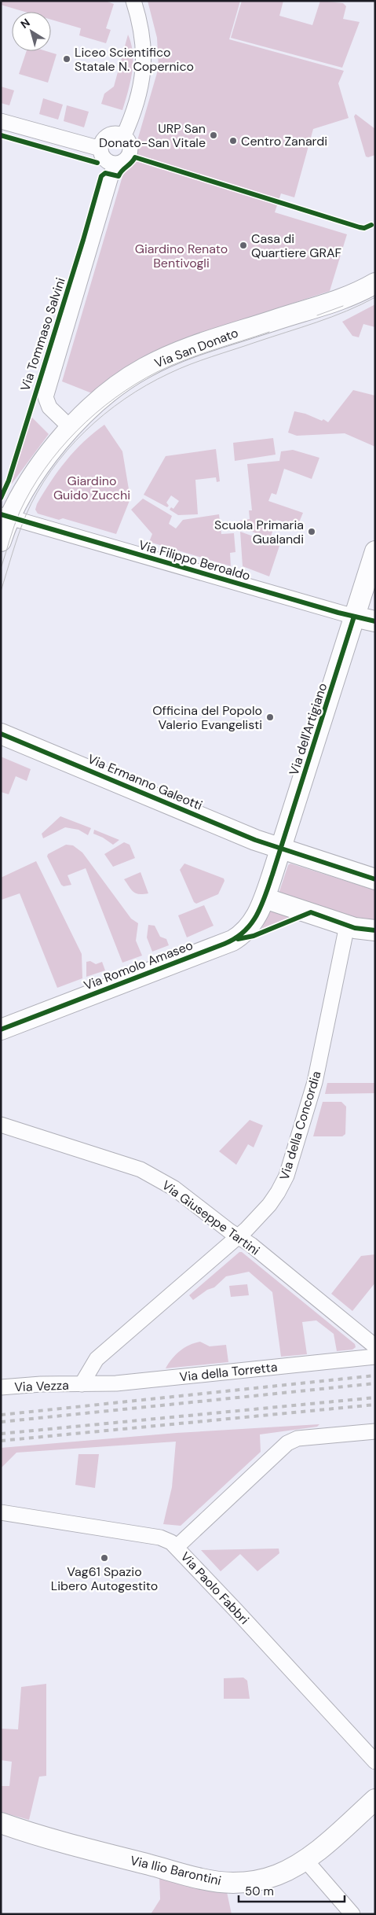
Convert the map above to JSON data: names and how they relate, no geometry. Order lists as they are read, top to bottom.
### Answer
{
  "streets": {
    "main road": [
      "Via San Donato",
      "Via Filippo Beroaldo",
      "Via dell'Artigiano",
      "Via Ermanno Galeotti",
      "Via Romolo Amaseo",
      "Via Ilio Barontini"
    ],
    "street": [
      "Via Tommaso Salvini",
      "Via della Concordia",
      "Via Giuseppe Tartini",
      "Via della Torretta",
      "Via Vezza",
      "Via Paolo Fabbri"
    ]
  },
  "crossings": [
    ["Via Tommaso Salvini", "Via San Donato"],
    ["Via San Donato", "Via Filippo Beroaldo"],
    ["Via Filippo Beroaldo", "Via dell'Artigiano"],
    ["Via dell'Artigiano", "Via Ermanno Galeotti"],
    ["Via dell'Artigiano", "Via Romolo Amaseo"],
    ["Via della Concordia", "Via Giuseppe Tartini"],
    ["Via della Concordia", "Via della Torretta"],
    ["Via della Concordia", "Via Vezza"],
    ["Via della Torretta", "Via Vezza"]
  ],
  "parks": ["Giardino Renato Bentivogli", "Giardino Guido Zucchi"],
  "places": [
    "Liceo Scientifico Statale N. Copernico",
    "URP San Donato-San Vitale",
    "Centro Zanardi",
    "Casa di Quartiere GRAF",
    "Scuola Primaria Gualandi",
    "Officina del Popolo Valerio Evangelisti",
    "Vag61 Spazio Libero Autogestito"
  ],
  "scale_bar": "50 m",
  "north": "top left"
}
